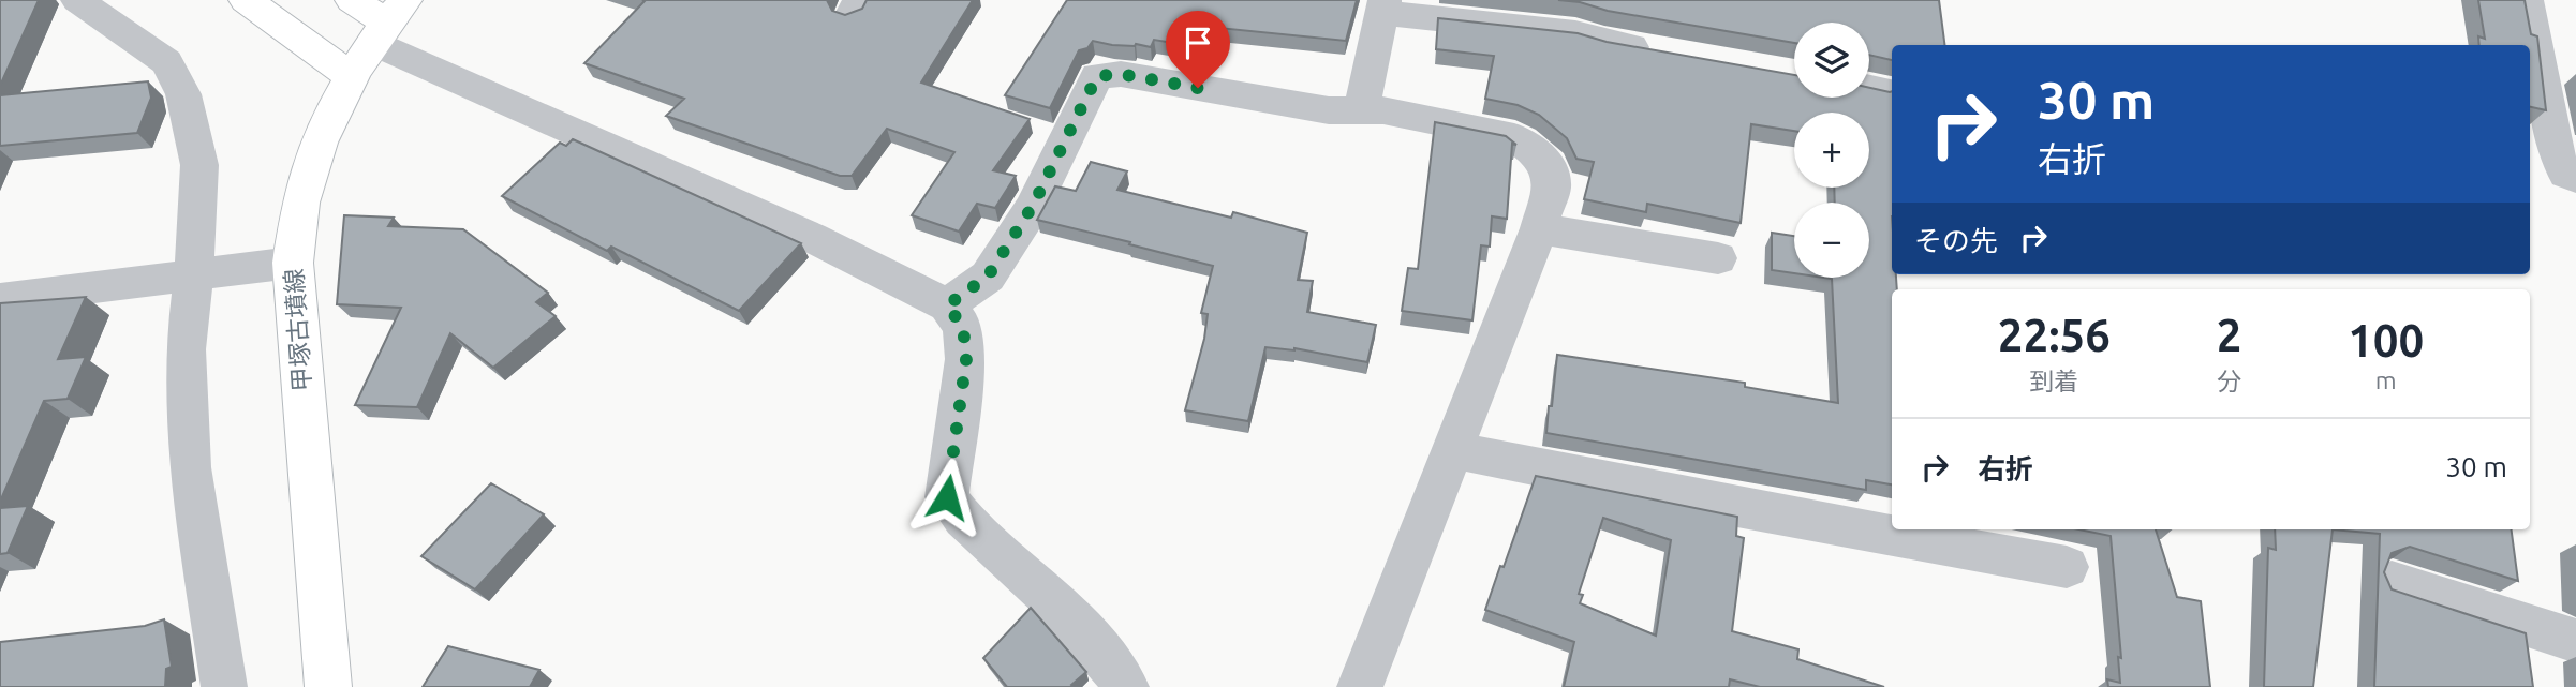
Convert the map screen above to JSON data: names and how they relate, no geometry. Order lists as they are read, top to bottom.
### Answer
{
  "streets": {
    "main road": ["甲塚古墳線"]
  },
  "page": {
    "map_buttons": ["+", "−"],
    "turn": ["30 m", "右折"],
    "then": "その先",
    "eta": [
      "22:56",
      "到着",
      "2",
      "分",
      "100",
      "m"
    ],
    "list": [
      {
        "name": "右折",
        "value": "30 m"
      }
    ]
  }
}
